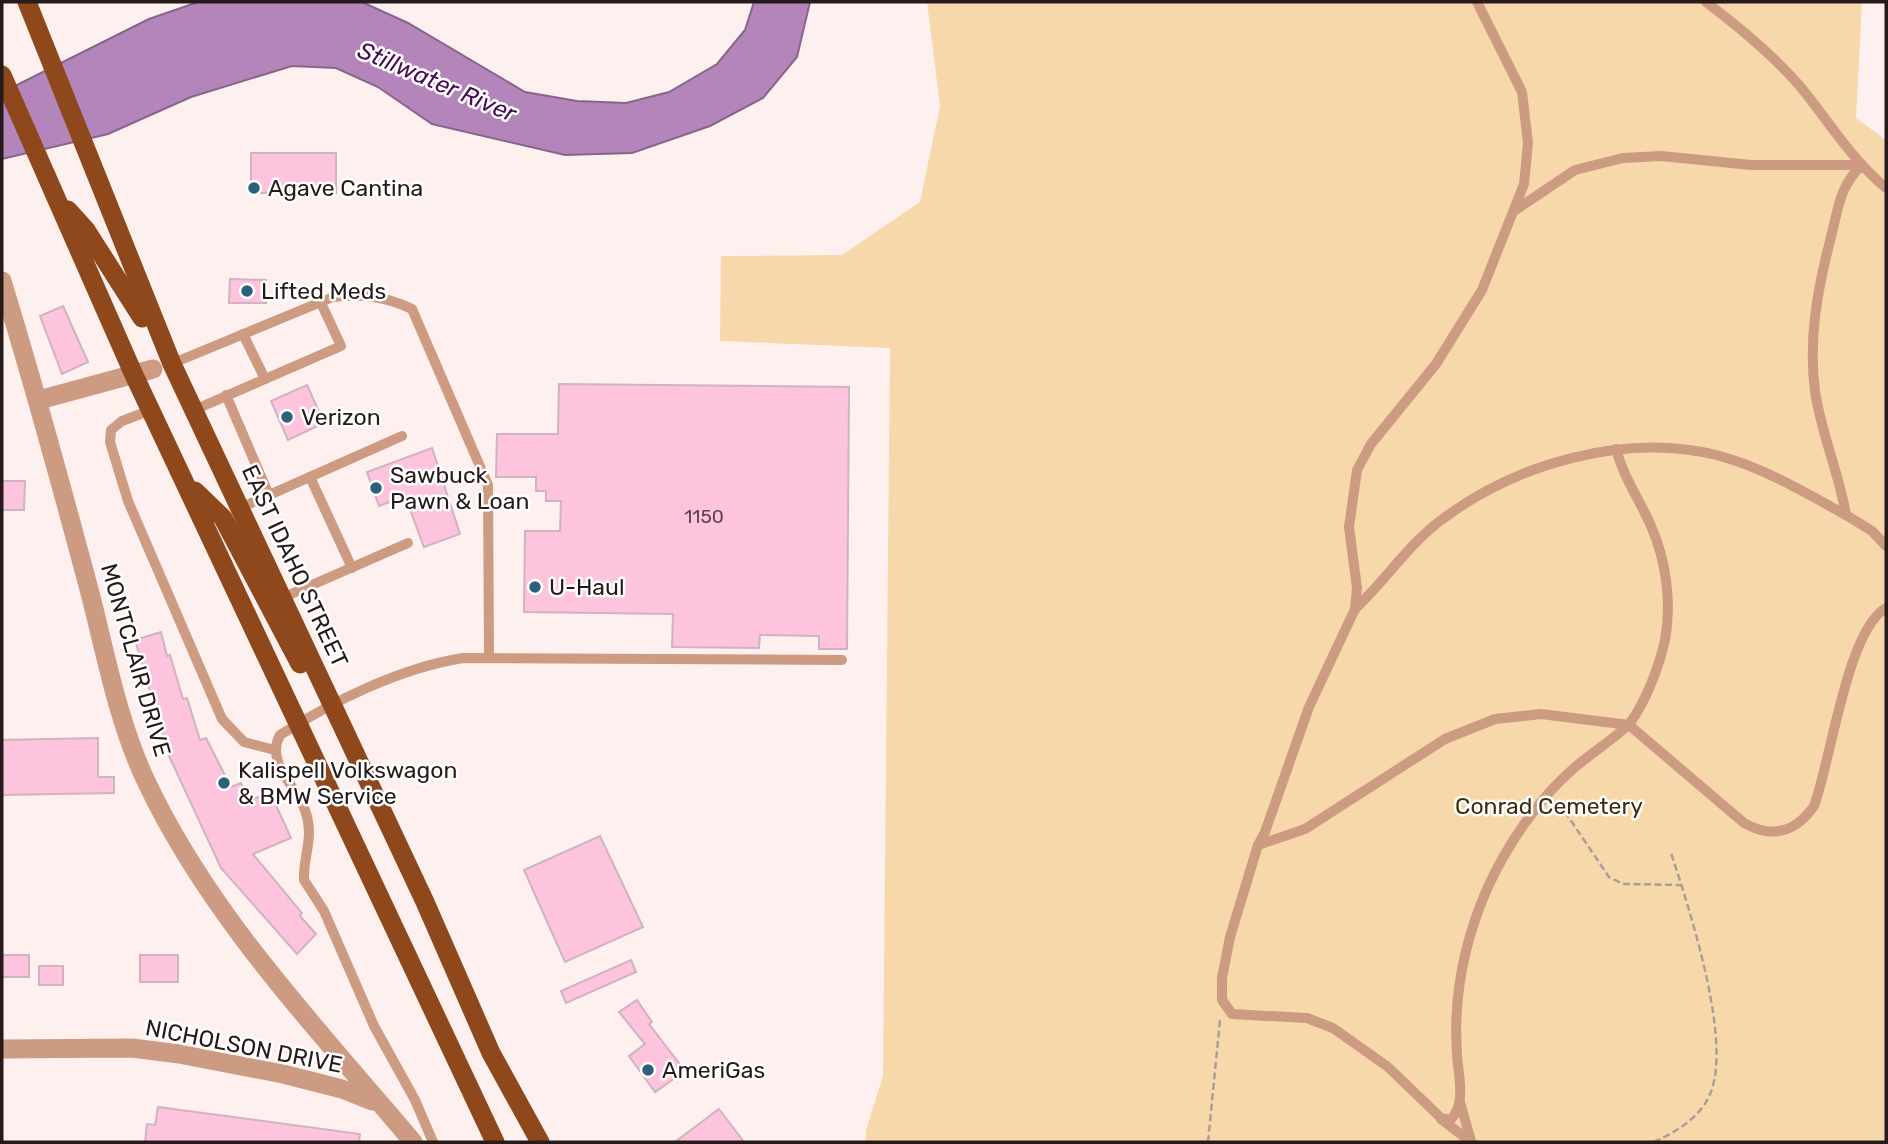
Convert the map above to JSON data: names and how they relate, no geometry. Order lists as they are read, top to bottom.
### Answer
{
  "streets": {
    "highway": ["EAST IDAHO STREET"],
    "street": ["MONTCLAIR DRIVE", "NICHOLSON DRIVE"]
  },
  "crossings": [
    ["MONTCLAIR DRIVE", "NICHOLSON DRIVE"]
  ],
  "water": ["Stillwater River"],
  "parks": ["Conrad Cemetery"],
  "places": [
    "Agave Cantina",
    "Lifted Meds",
    "Verizon",
    "Sawbuck Pawn & Loan",
    "U-Haul",
    "Kalispell Volkswagon & BMW Service",
    "AmeriGas"
  ],
  "house_numbers": ["1150"]
}
